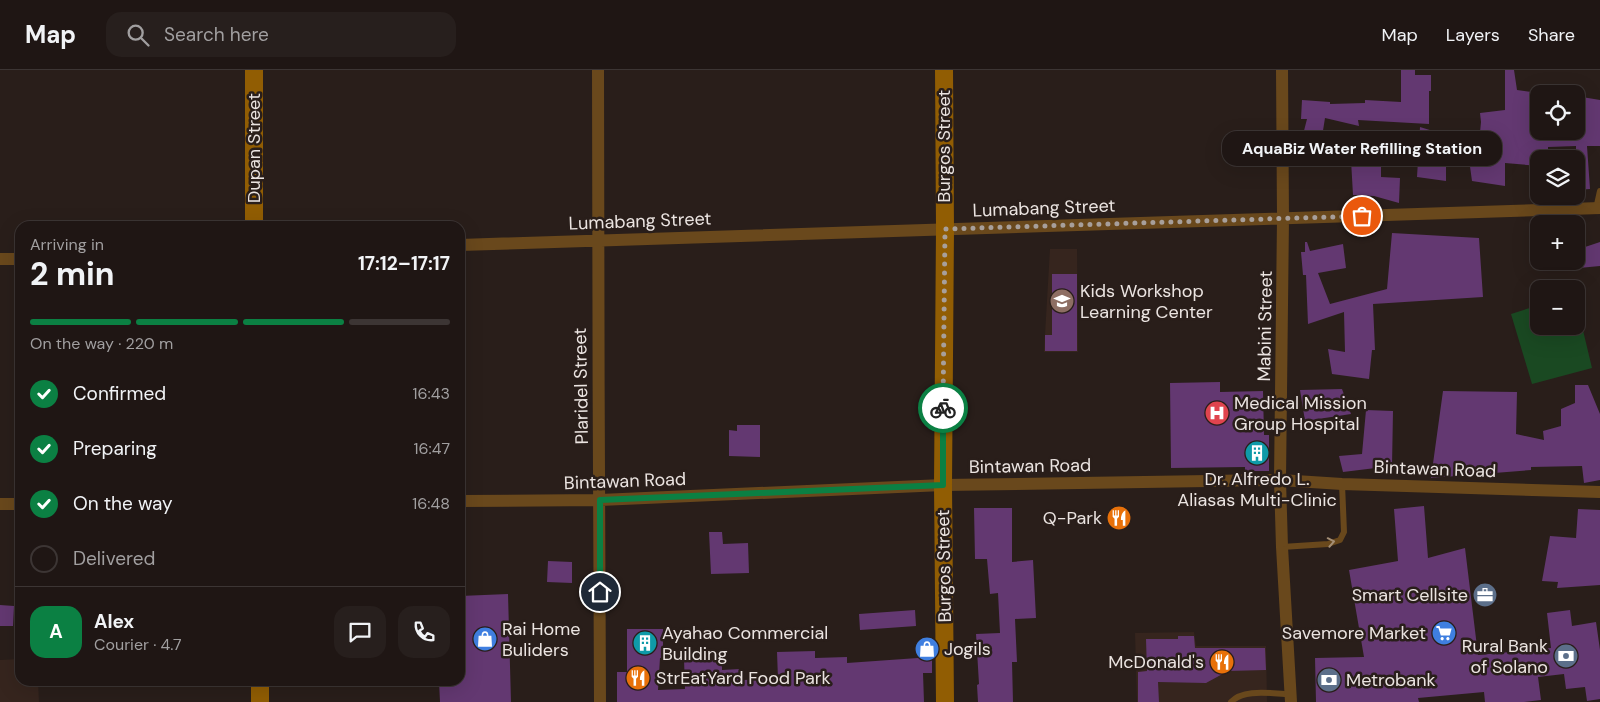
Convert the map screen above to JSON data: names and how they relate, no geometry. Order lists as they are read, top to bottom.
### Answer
{
  "streets": {
    "street": [
      "Burgos Street",
      "Dupan Street",
      "Lumabang Street",
      "Mabini Street",
      "Plaridel Street",
      "Bintawan Road"
    ]
  },
  "crossings": [
    ["Burgos Street", "Lumabang Street"],
    ["Burgos Street", "Bintawan Road"],
    ["Lumabang Street", "Mabini Street"],
    ["Lumabang Street", "Plaridel Street"],
    ["Mabini Street", "Bintawan Road"],
    ["Plaridel Street", "Bintawan Road"]
  ],
  "places": {
    "other": ["AquaBiz Water Refilling Station"],
    "school or university": ["Kids Workshop Learning Center"],
    "hospital": ["Medical Mission Group Hospital"],
    "building": ["Dr. Alfredo L. Aliasas Multi-Clinic", "Ayahao Commercial Building"],
    "restaurant": ["Q-Park", "McDonald's", "StrEatYard Food Park"],
    "office": ["Smart Cellsite"],
    "supermarket": ["Savemore Market"],
    "shop": ["Rai Home Buliders", "Jogils"],
    "bank": ["Rural Bank of Solano", "Metrobank"]
  },
  "page": {
    "header": "Map",
    "search": "Search here",
    "nav": ["Map", "Layers", "Share"],
    "map_buttons": ["+", "−"],
    "bubble": "AquaBiz Water Refilling Station",
    "heading": ["2 min", "Arriving in", "17:12–17:17"],
    "panel": ["Alex", "Courier · 4.7"],
    "bar": "On the way · 220 m",
    "list": [
      ["Confirmed", "16:43"],
      ["Preparing", "16:47"],
      ["On the way", "16:48"],
      "Delivered"
    ],
    "round": "A"
  }
}
